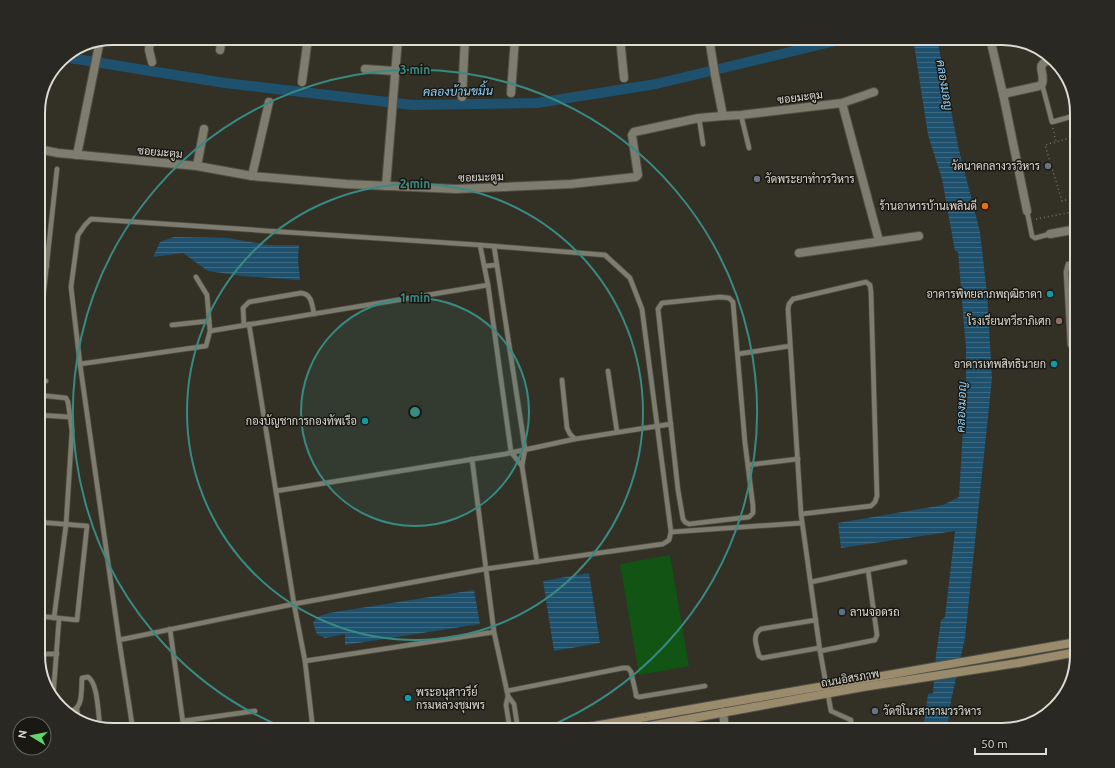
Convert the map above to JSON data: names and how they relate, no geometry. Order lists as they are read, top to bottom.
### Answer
{
  "streets": {
    "main road": ["ถนนอิสรภาพ"],
    "street": ["ซอยมะตูม"]
  },
  "water": ["คลองมอญ", "คลองบ้านขมิ้น"],
  "places": [
    "วัดนาคกลางวรวิหาร",
    "วัดพระยาทําวรวิหาร",
    "ร้านอาหารบ้านเพลินดี",
    "อาคารพิทยลาภพฤฒิธาดา",
    "โรงเรียนทวีธาภิเศก",
    "อาคารเทพสิทธินายก",
    "กองบัญชาการกองทัพเรือ",
    "ลานจอดรถ",
    "พระอนุสาวรีย์ กรมหลวงชุมพร",
    "วัดชิโนรสารามวรวิหาร"
  ],
  "scale_bar": "50 m",
  "north": "left",
  "rings": ["3 min", "2 min", "1 min"]
}
